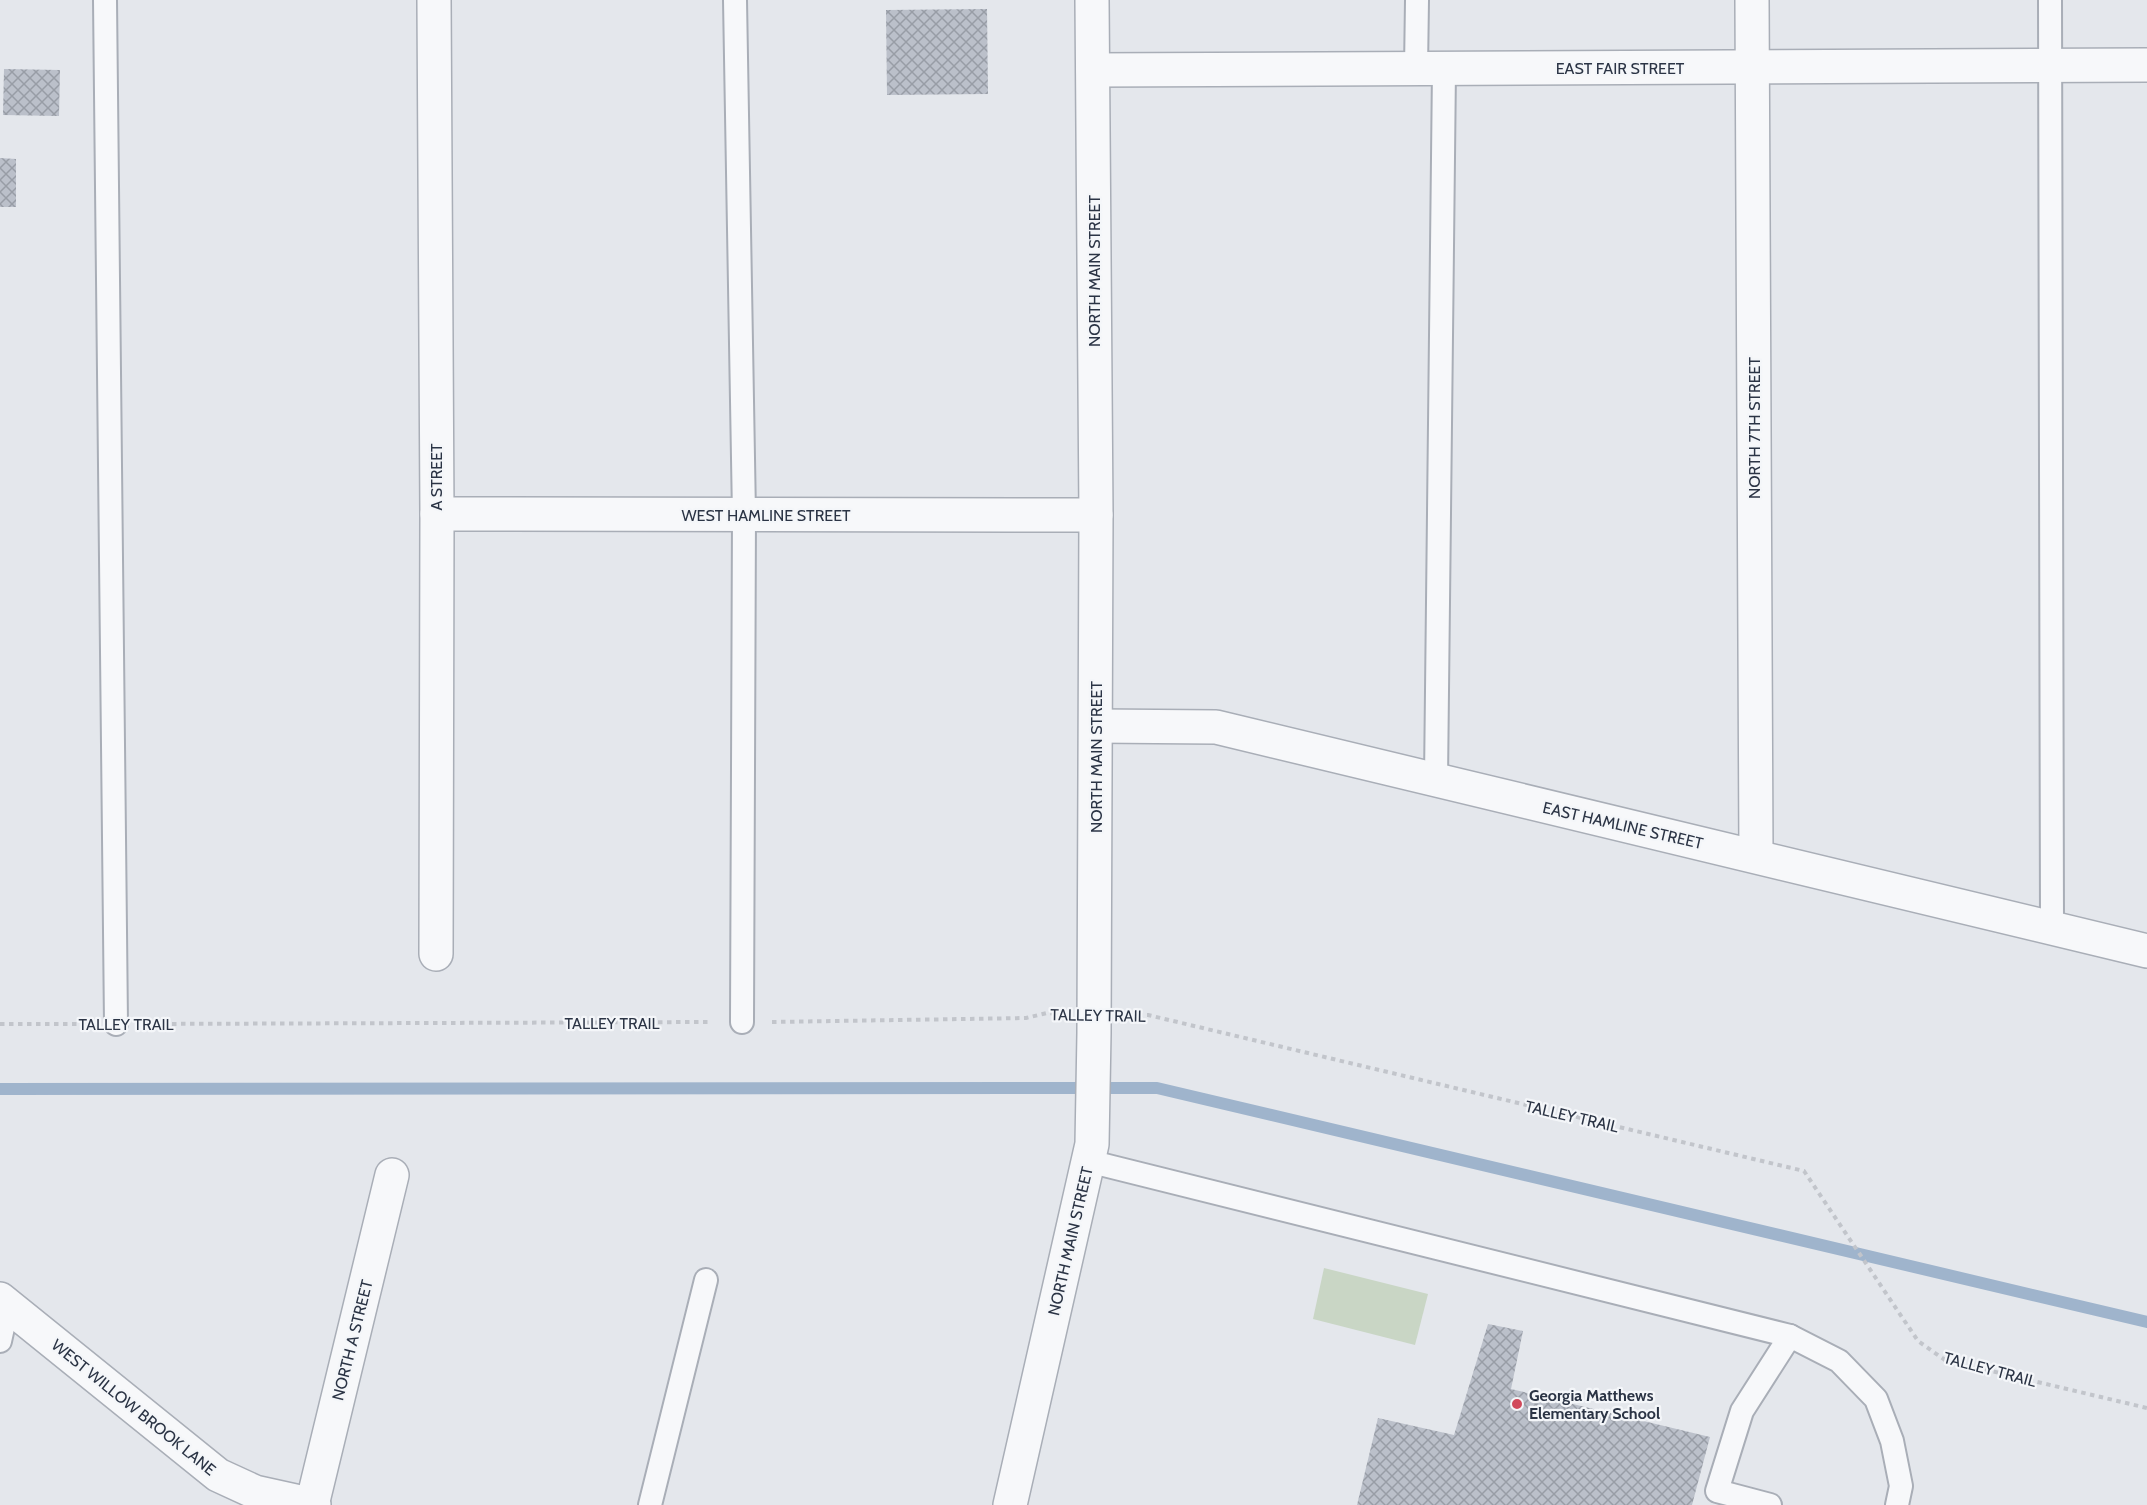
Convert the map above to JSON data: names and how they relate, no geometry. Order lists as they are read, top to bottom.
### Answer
{
  "streets": {
    "street": [
      "EAST FAIR STREET",
      "NORTH MAIN STREET",
      "NORTH 7TH STREET",
      "A STREET",
      "WEST HAMLINE STREET",
      "EAST HAMLINE STREET",
      "NORTH A STREET",
      "WEST WILLOW BROOK LANE"
    ],
    "path": ["TALLEY TRAIL"]
  },
  "crossings": [
    ["EAST FAIR STREET", "NORTH MAIN STREET"],
    ["EAST FAIR STREET", "NORTH 7TH STREET"],
    ["NORTH MAIN STREET", "WEST HAMLINE STREET"],
    ["NORTH MAIN STREET", "EAST HAMLINE STREET"],
    ["NORTH MAIN STREET", "TALLEY TRAIL"],
    ["NORTH 7TH STREET", "EAST HAMLINE STREET"],
    ["A STREET", "WEST HAMLINE STREET"],
    ["NORTH A STREET", "WEST WILLOW BROOK LANE"]
  ],
  "places": ["Georgia Matthews Elementary School"]
}
